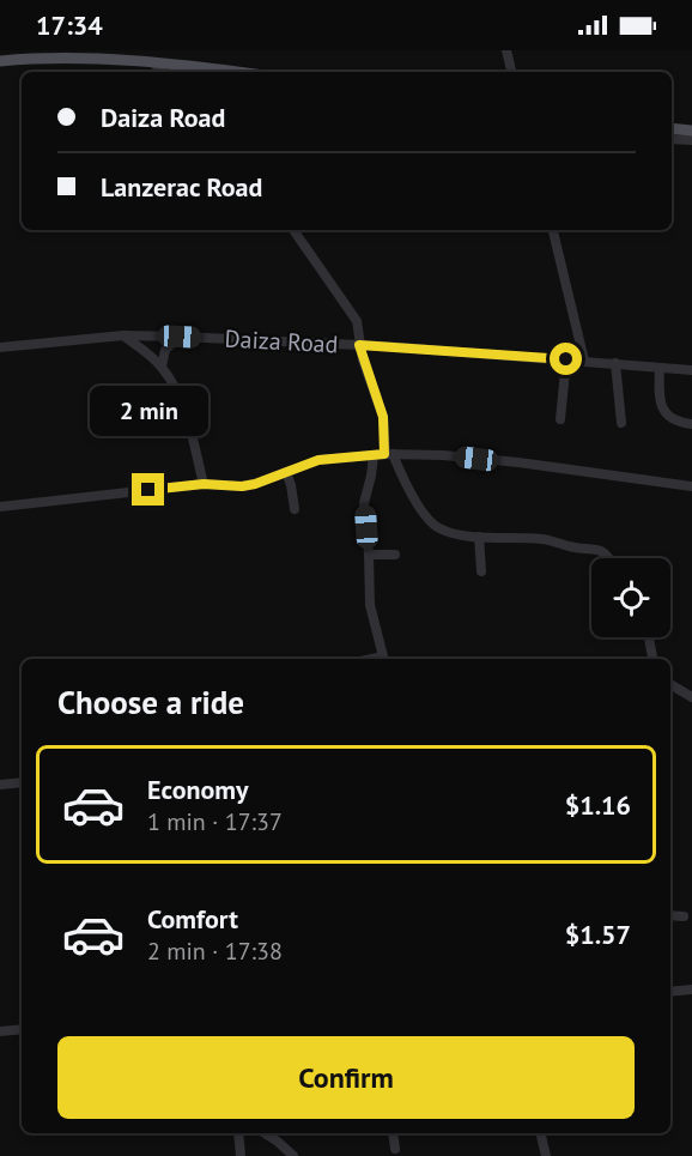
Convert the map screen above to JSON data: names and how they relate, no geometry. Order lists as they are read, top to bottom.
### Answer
{
  "streets": {
    "street": ["Daiza Road"]
  },
  "page": {
    "status": "17:34",
    "banner": ["Daiza Road", "Lanzerac Road"],
    "bubble": "2 min",
    "heading": "Choose a ride",
    "list": [
      {
        "name": "Economy",
        "note": "1 min · 17:37",
        "value": "$1.16"
      },
      {
        "name": "Comfort",
        "note": "2 min · 17:38",
        "value": "$1.57"
      }
    ],
    "buttons": "Confirm"
  }
}
